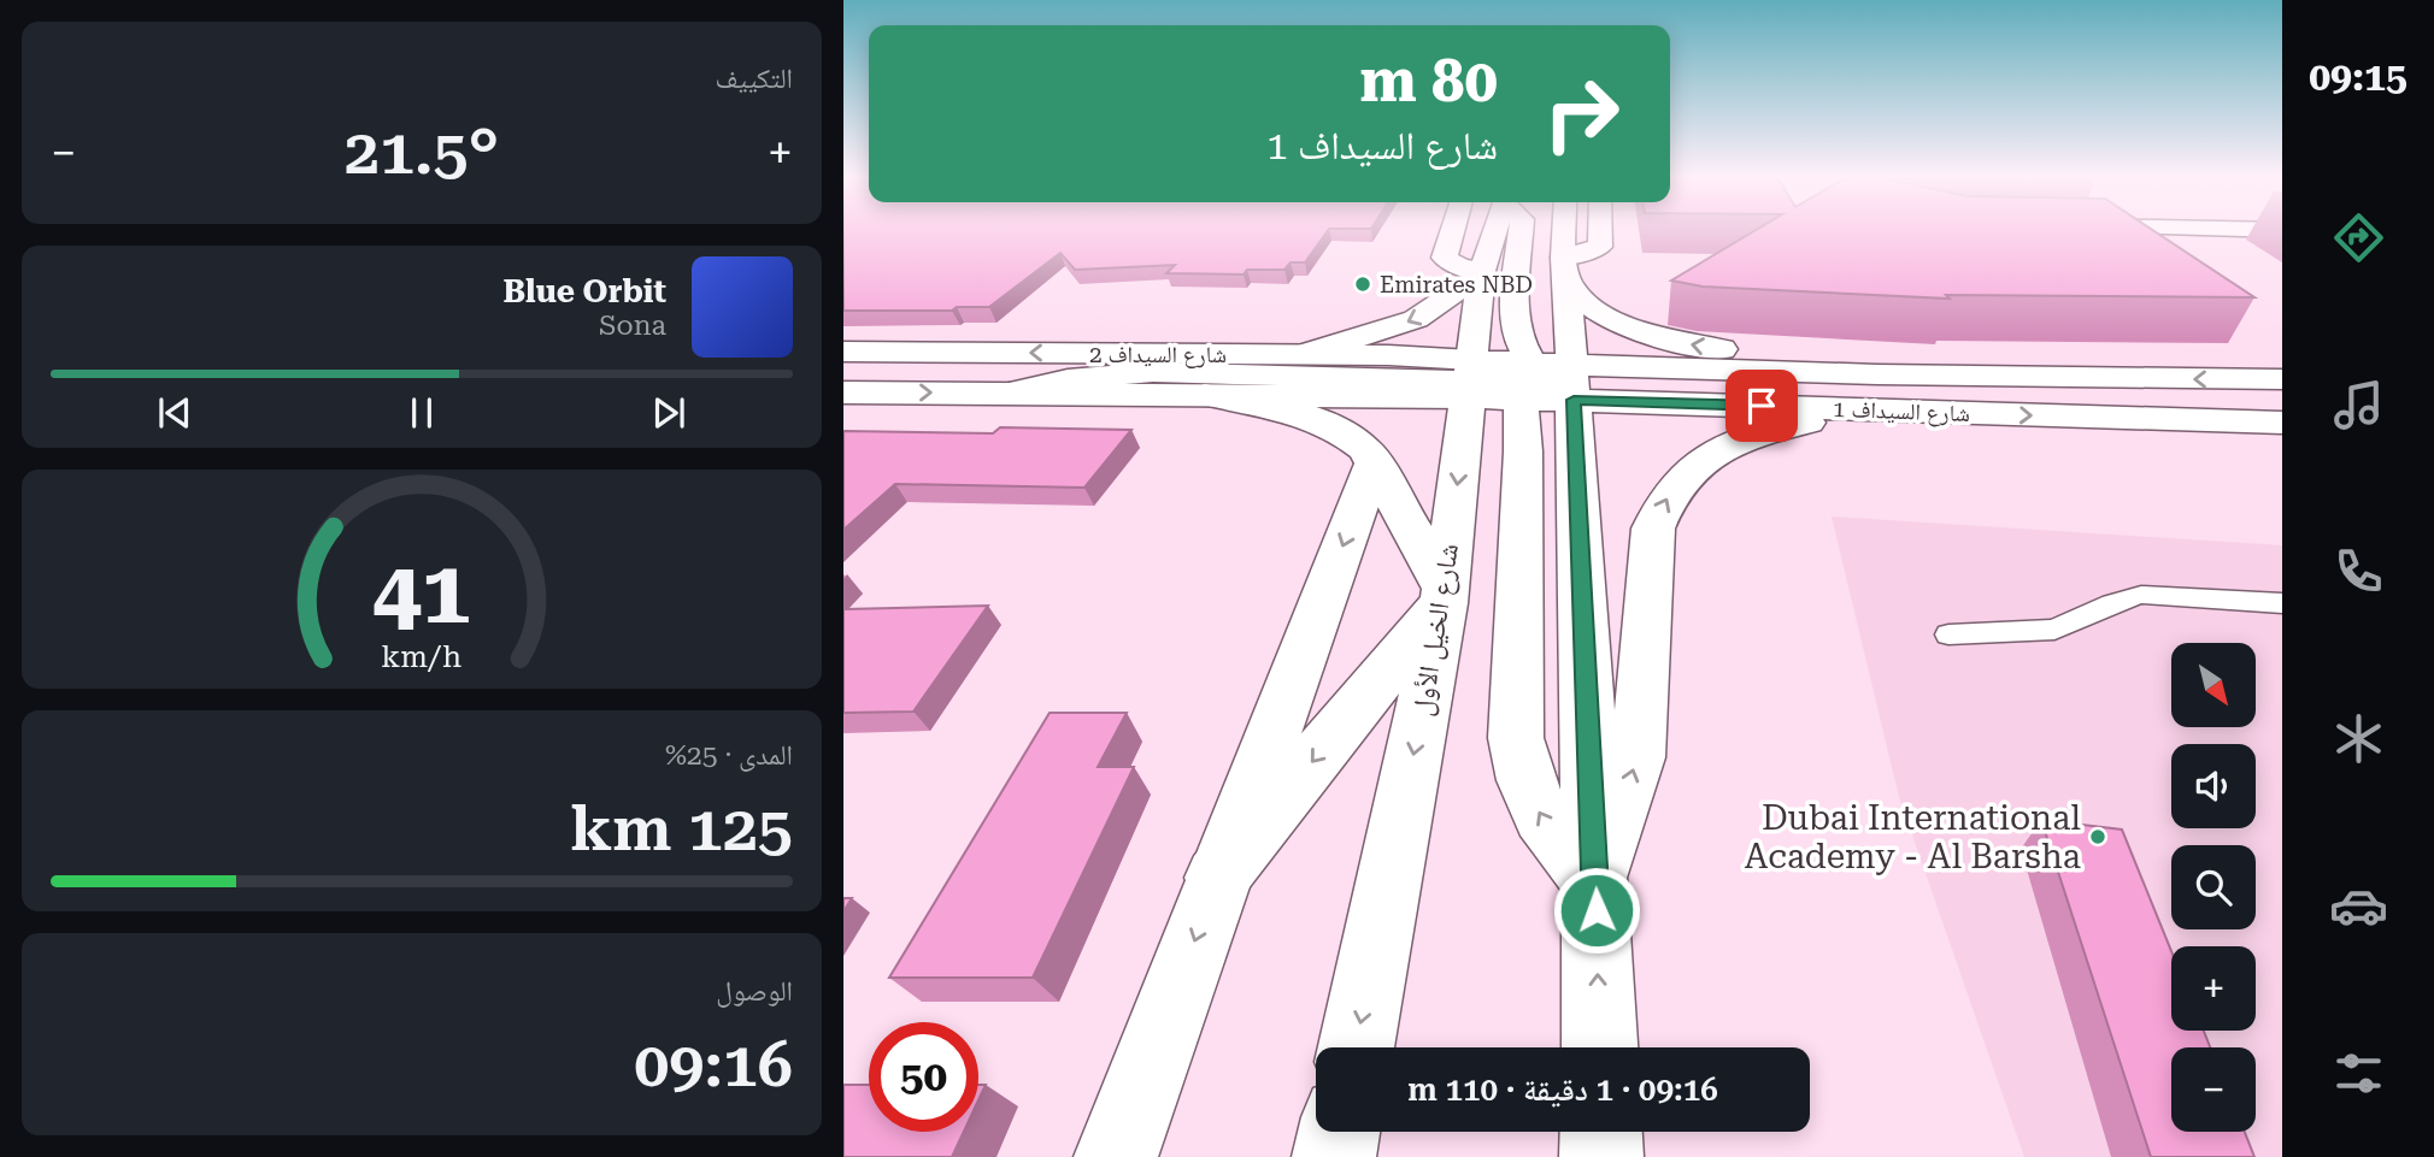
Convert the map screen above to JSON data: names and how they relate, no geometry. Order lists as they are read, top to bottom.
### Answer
{
  "streets": {
    "main road": ["شارع السيداف 2", "شارع السيداف 1", "شارع الخيل الأول"]
  },
  "crossings": [
    ["شارع السيداف 2", "شارع السيداف 1"],
    ["شارع السيداف 2", "شارع الخيل الأول"],
    ["شارع السيداف 1", "شارع الخيل الأول"]
  ],
  "places": ["Emirates NBD", "Dubai International Academy - Al Barsha"],
  "north": "bottom right",
  "page": {
    "tabs": "09:15",
    "tile": [
      "التكييف",
      ["المدى · 25%", "125 km"],
      ["الوصول", "09:16"]
    ],
    "turn": ["80 m", "شارع السيداف 1"],
    "heat": ["−", "21.5°", "+"],
    "song": ["Blue Orbit", "Sona"],
    "map_buttons": ["+", "−"],
    "limit": "50",
    "trip": "09:16 · 1 دقيقة · 110 m",
    "gauge": ["41", "km/h"]
  }
}
